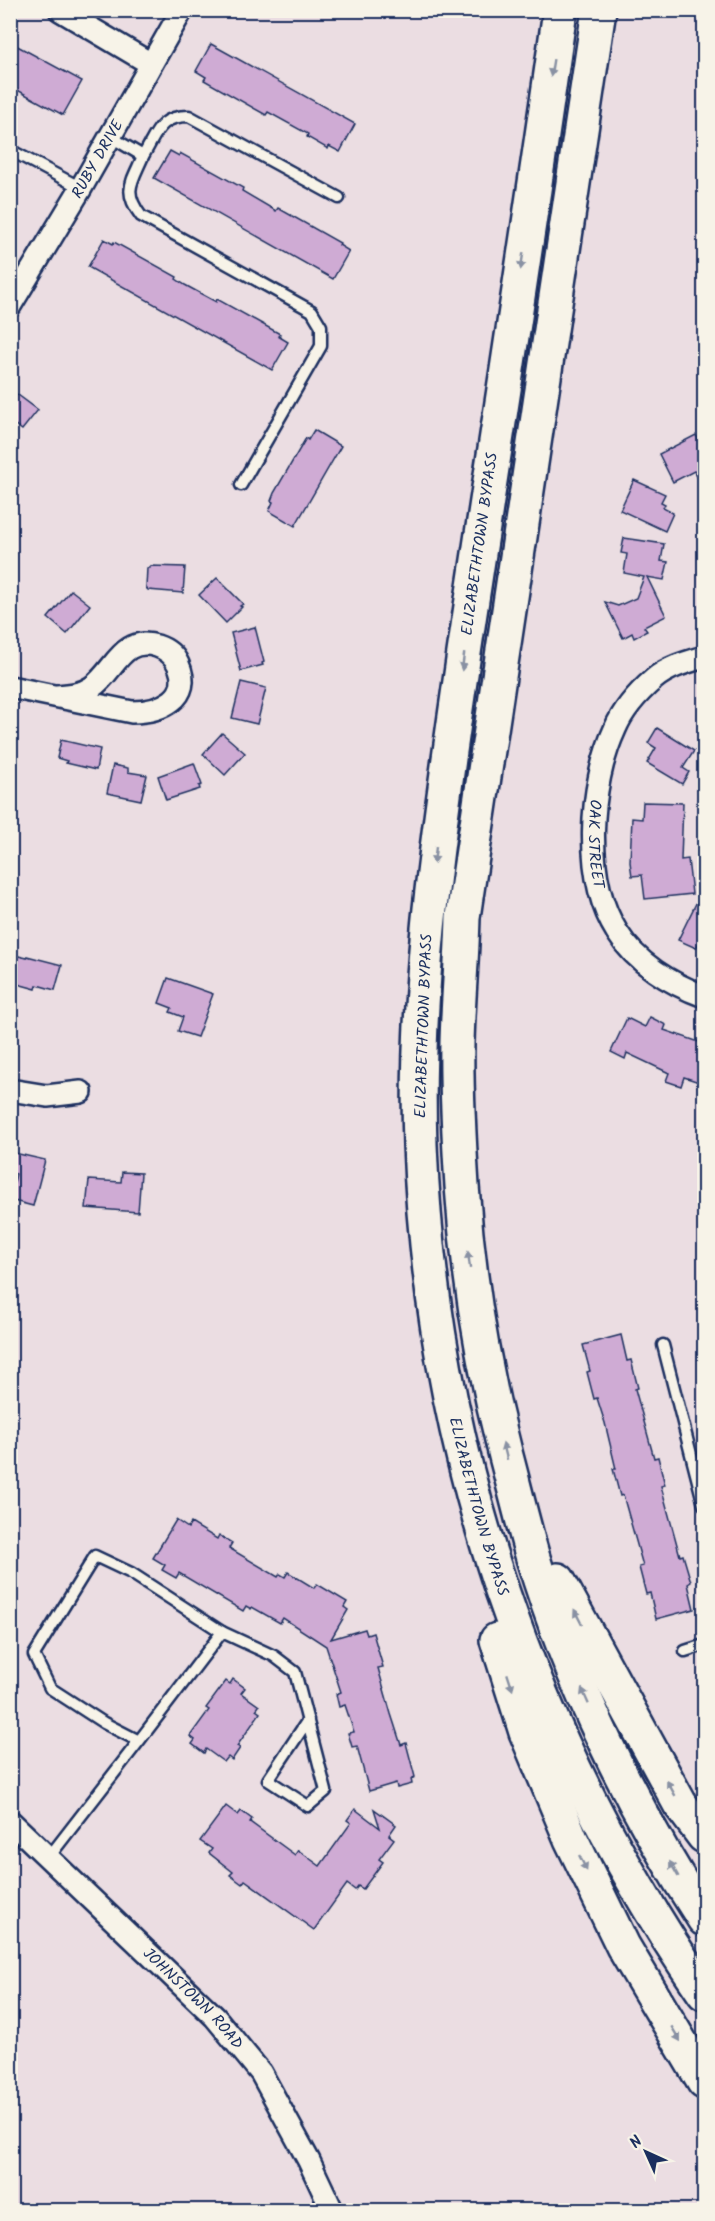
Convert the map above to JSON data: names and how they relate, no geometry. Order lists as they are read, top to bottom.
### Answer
{
  "streets": {
    "highway": ["ELIZABETHTOWN BYPASS"],
    "street": ["RUBY DRIVE", "OAK STREET", "JOHNSTOWN ROAD"]
  },
  "north": "top left"
}
